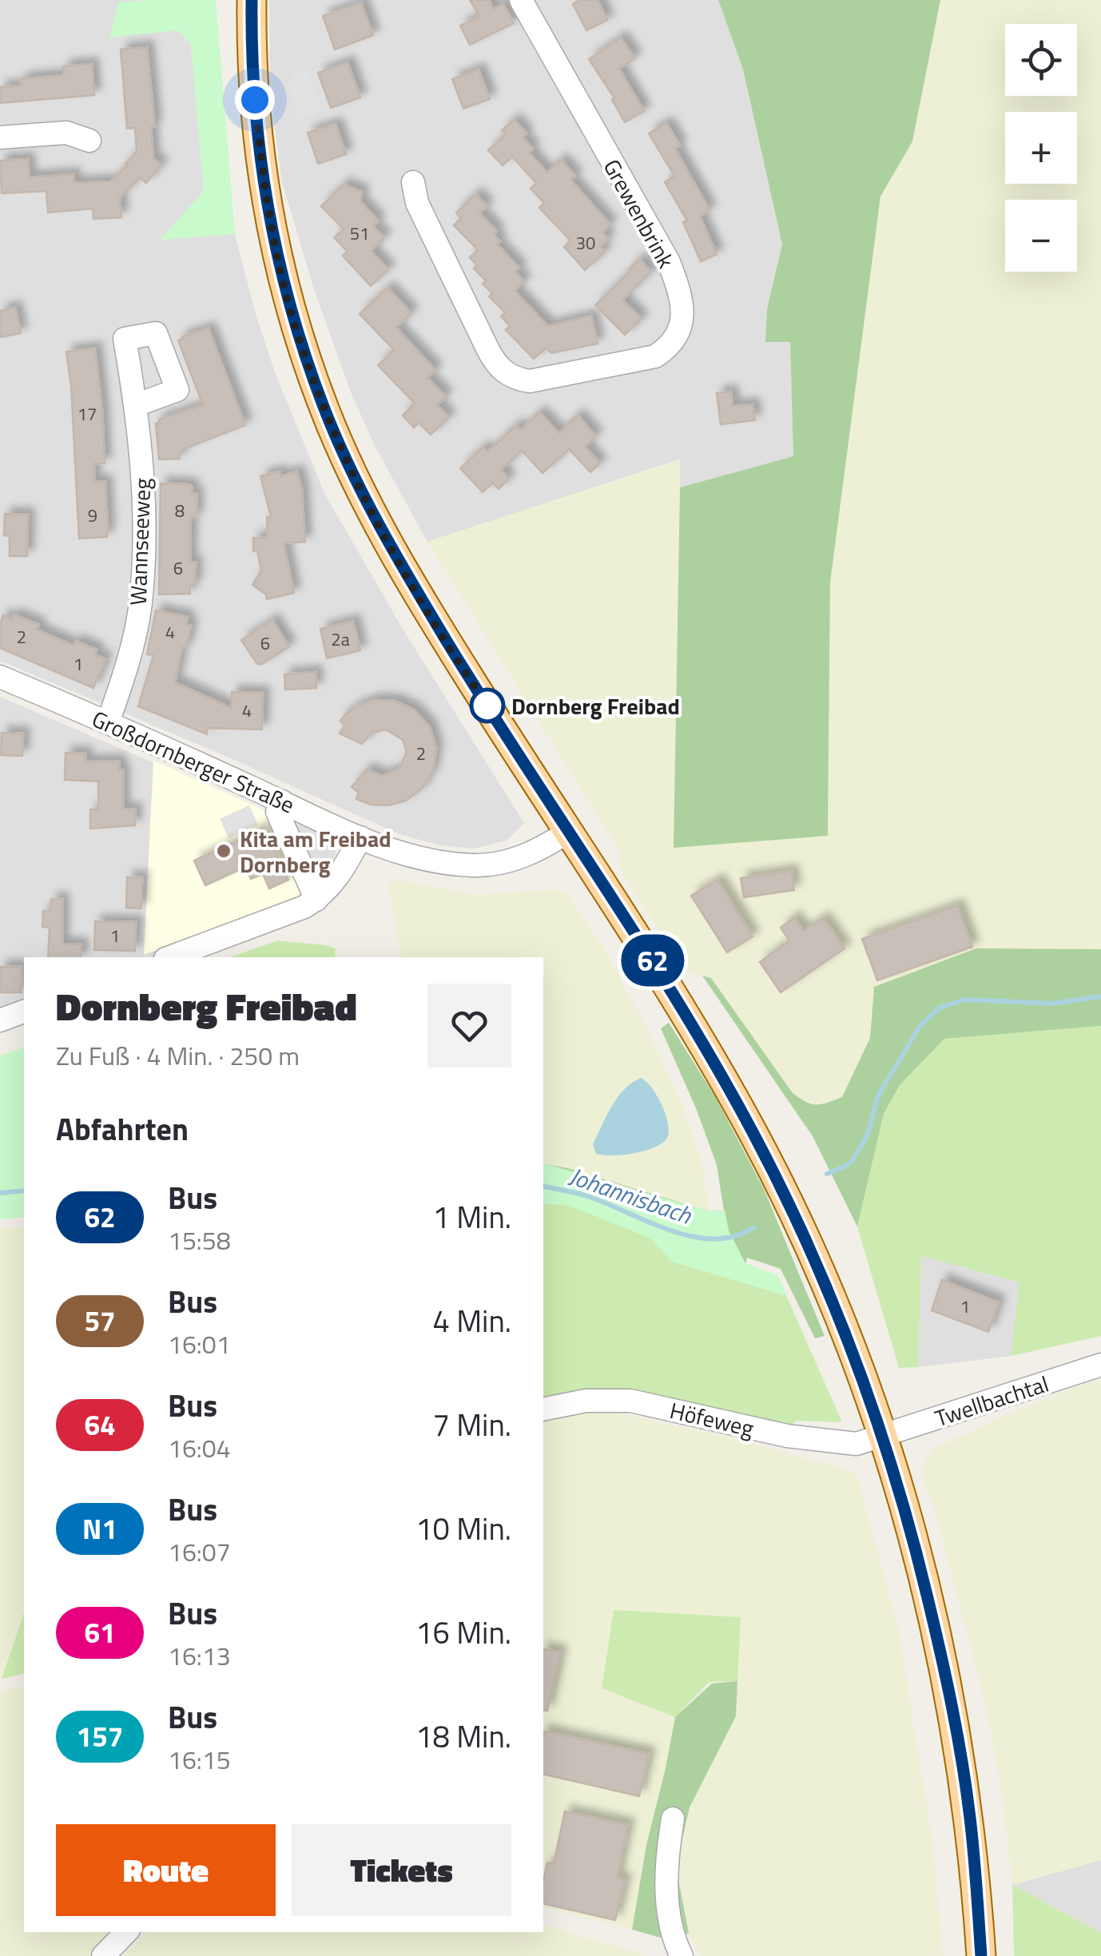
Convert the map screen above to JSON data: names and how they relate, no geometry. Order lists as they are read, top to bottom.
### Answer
{
  "streets": {
    "street": [
      "Grewenbrink",
      "Wannseeweg",
      "Großdornberger Straße",
      "Twellbachtal",
      "Höfeweg"
    ]
  },
  "crossings": [
    ["Wannseeweg", "Großdornberger Straße"],
    ["Twellbachtal", "Höfeweg"]
  ],
  "water": ["Johannisbach"],
  "places": ["Dornberg Freibad", "Kita am Freibad Dornberg"],
  "lines": ["bus line 62"],
  "house_numbers": [
    "51",
    "30",
    "17",
    "8",
    "9",
    "6",
    "4",
    "2",
    "2a",
    "6",
    "1",
    "4",
    "2",
    "1",
    "1"
  ],
  "page": {
    "on_map": "62",
    "map_buttons": ["+", "−"],
    "heading": [
      ["Dornberg Freibad", "Zu Fuß · 4 Min. · 250 m"],
      "Abfahrten"
    ],
    "list": [
      {
        "mark": "62",
        "name": "Bus",
        "note": "15:58",
        "value": "1 Min."
      },
      {
        "mark": "57",
        "name": "Bus",
        "note": "16:01",
        "value": "4 Min."
      },
      {
        "mark": "64",
        "name": "Bus",
        "note": "16:04",
        "value": "7 Min."
      },
      {
        "mark": "N1",
        "name": "Bus",
        "note": "16:07",
        "value": "10 Min."
      },
      {
        "mark": "61",
        "name": "Bus",
        "note": "16:13",
        "value": "16 Min."
      },
      {
        "mark": "157",
        "name": "Bus",
        "note": "16:15",
        "value": "18 Min."
      }
    ],
    "buttons": ["Route", "Tickets"]
  }
}
